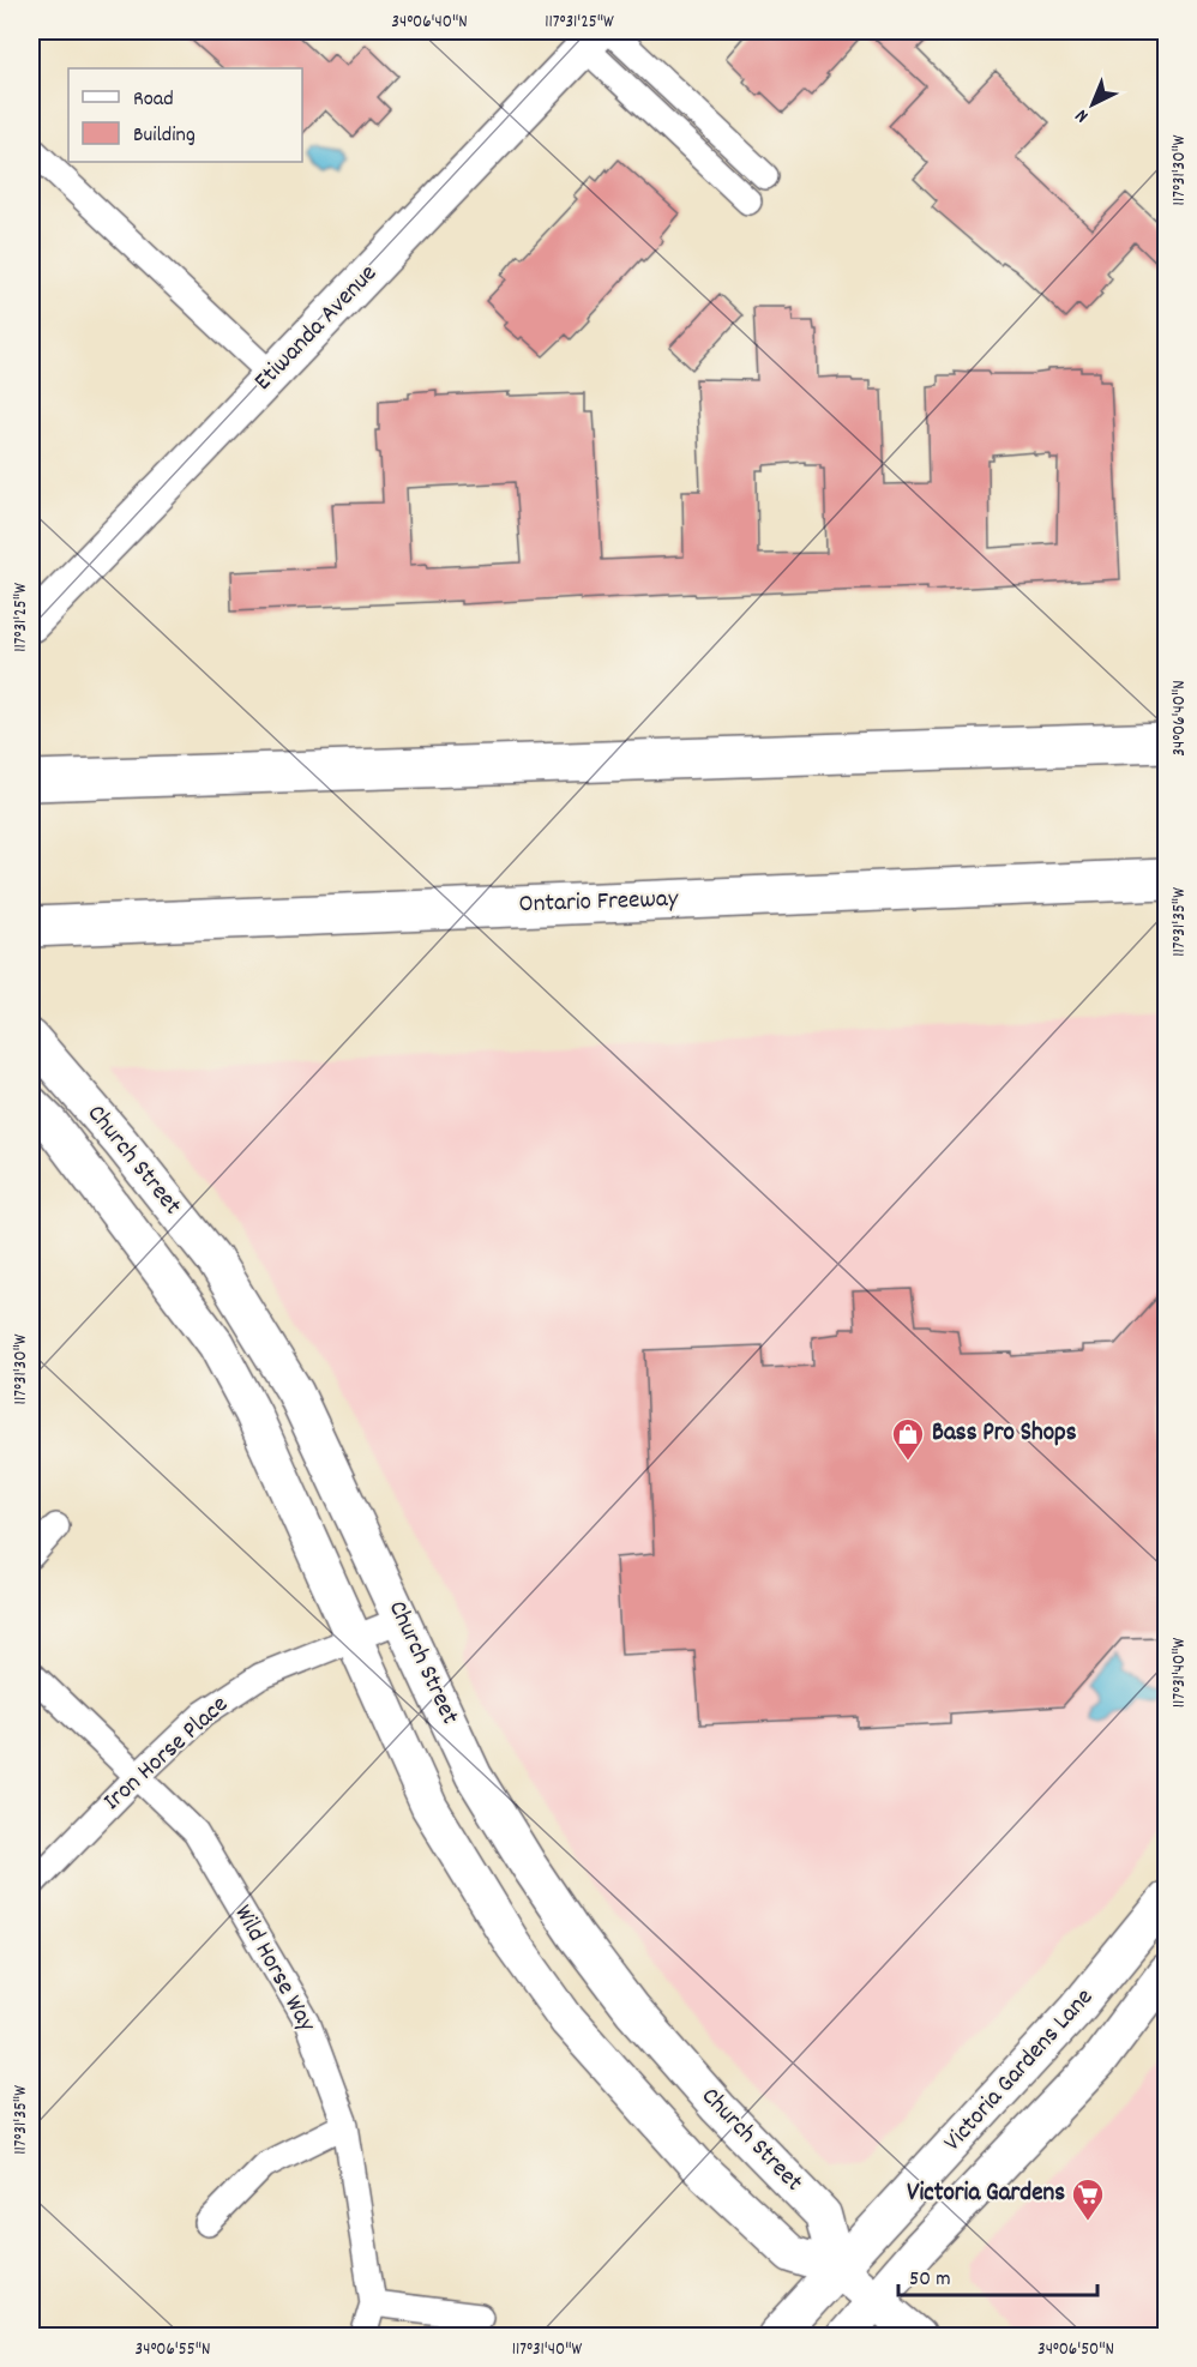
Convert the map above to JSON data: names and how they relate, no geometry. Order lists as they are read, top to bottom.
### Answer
{
  "streets": {
    "highway": ["Ontario Freeway"],
    "main road": ["Etiwanda Avenue", "Church Street", "Victoria Gardens Lane"],
    "street": ["Iron Horse Place", "Wild Horse Way"]
  },
  "crossings": [
    ["Church Street", "Iron Horse Place"],
    ["Church Street", "Victoria Gardens Lane"],
    ["Iron Horse Place", "Wild Horse Way"]
  ],
  "places": {
    "shop": ["Bass Pro Shops"],
    "supermarket": ["Victoria Gardens"]
  },
  "legend": ["Road", "Building"],
  "scale_bar": "50 m",
  "north": "bottom left",
  "coordinates": [
    "34°06'40\"N",
    "117°31'25\"W",
    "117°31'30\"W",
    "117°31'35\"W",
    "117°31'40\"W",
    "34°06'55\"N",
    "34°06'50\"N"
  ]
}
